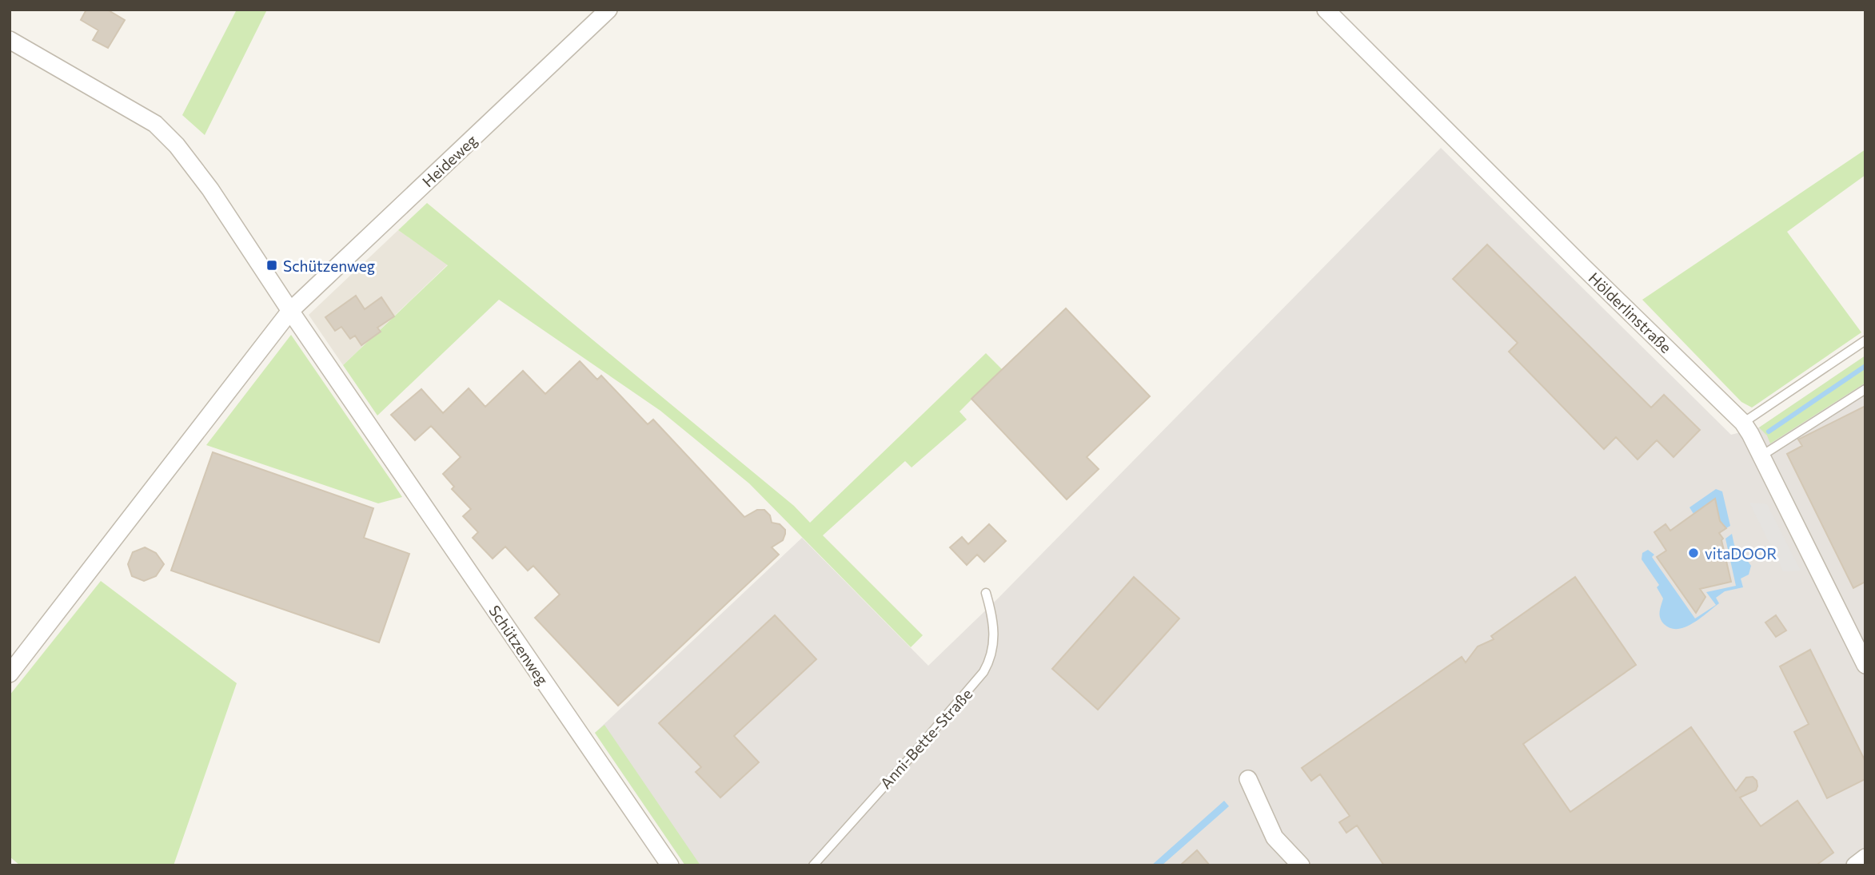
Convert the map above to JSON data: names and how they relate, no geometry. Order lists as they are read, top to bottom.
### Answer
{
  "streets": {
    "street": ["Heideweg", "Hölderlinstraße", "Schützenweg"],
    "lane": ["Anni-Bette-Straße"]
  },
  "crossings": [
    ["Heideweg", "Schützenweg"]
  ],
  "places": {
    "transit": ["Schützenweg"],
    "other": ["vitaDOOR"]
  }
}
